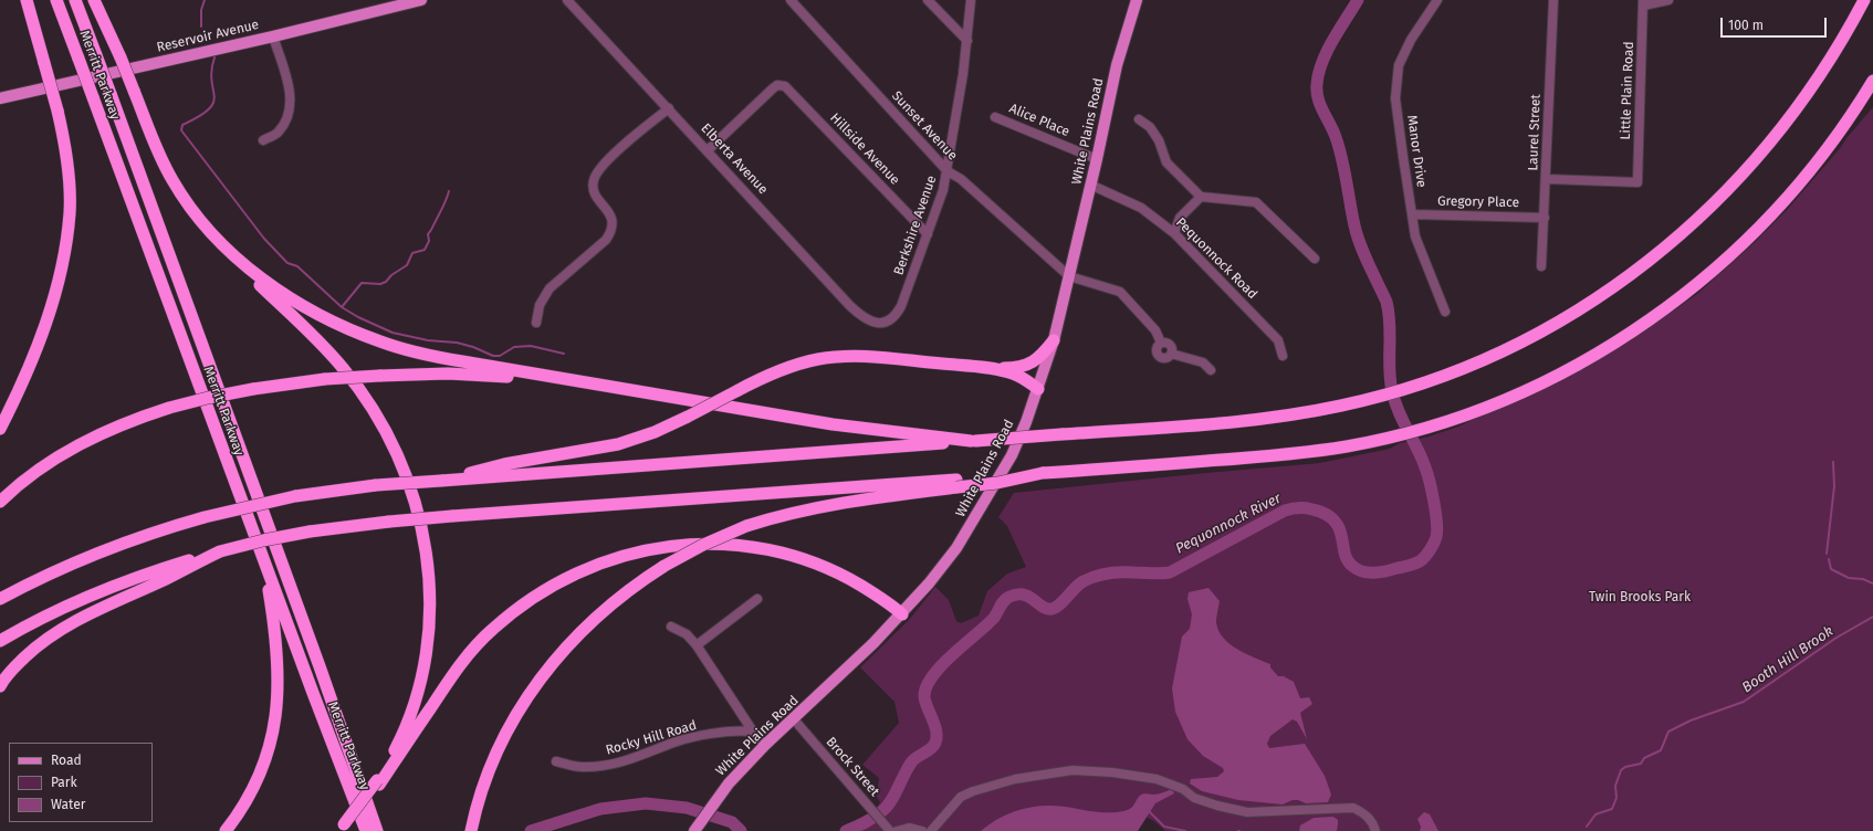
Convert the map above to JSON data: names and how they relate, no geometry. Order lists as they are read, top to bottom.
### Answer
{
  "streets": {
    "highway": ["Merritt Parkway"],
    "main road": ["Reservoir Avenue", "White Plains Road"],
    "street": [
      "Little Plain Road",
      "Alice Place",
      "Sunset Avenue",
      "Laurel Street",
      "Hillside Avenue",
      "Manor Drive",
      "Elberta Avenue",
      "Gregory Place",
      "Berkshire Avenue",
      "Pequonnock Road",
      "Rocky Hill Road",
      "Brock Street"
    ]
  },
  "crossings": [
    ["Little Plain Road", "Laurel Street"],
    ["Alice Place", "White Plains Road"],
    ["Sunset Avenue", "White Plains Road"],
    ["Sunset Avenue", "Berkshire Avenue"],
    ["White Plains Road", "Pequonnock Road"],
    ["White Plains Road", "Brock Street"],
    ["Laurel Street", "Gregory Place"],
    ["Hillside Avenue", "Elberta Avenue"],
    ["Hillside Avenue", "Berkshire Avenue"],
    ["Manor Drive", "Gregory Place"],
    ["Elberta Avenue", "Berkshire Avenue"]
  ],
  "water": ["Pequonnock River", "Booth Hill Brook"],
  "parks": ["Twin Brooks Park"],
  "legend": ["Road", "Park", "Water"],
  "scale_bar": "100 m"
}
